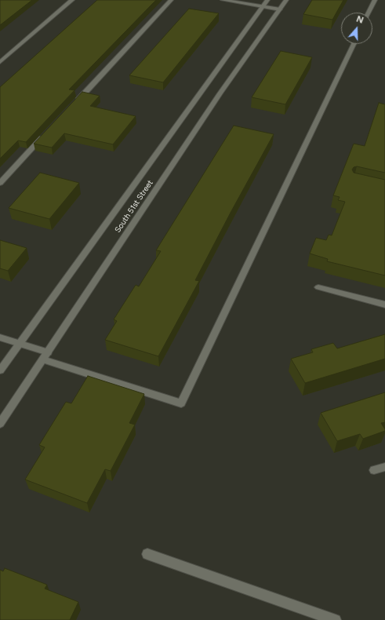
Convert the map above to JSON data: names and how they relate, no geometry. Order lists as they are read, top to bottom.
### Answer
{
  "streets": {
    "street": ["South 51st Street"]
  },
  "north": "top"
}
